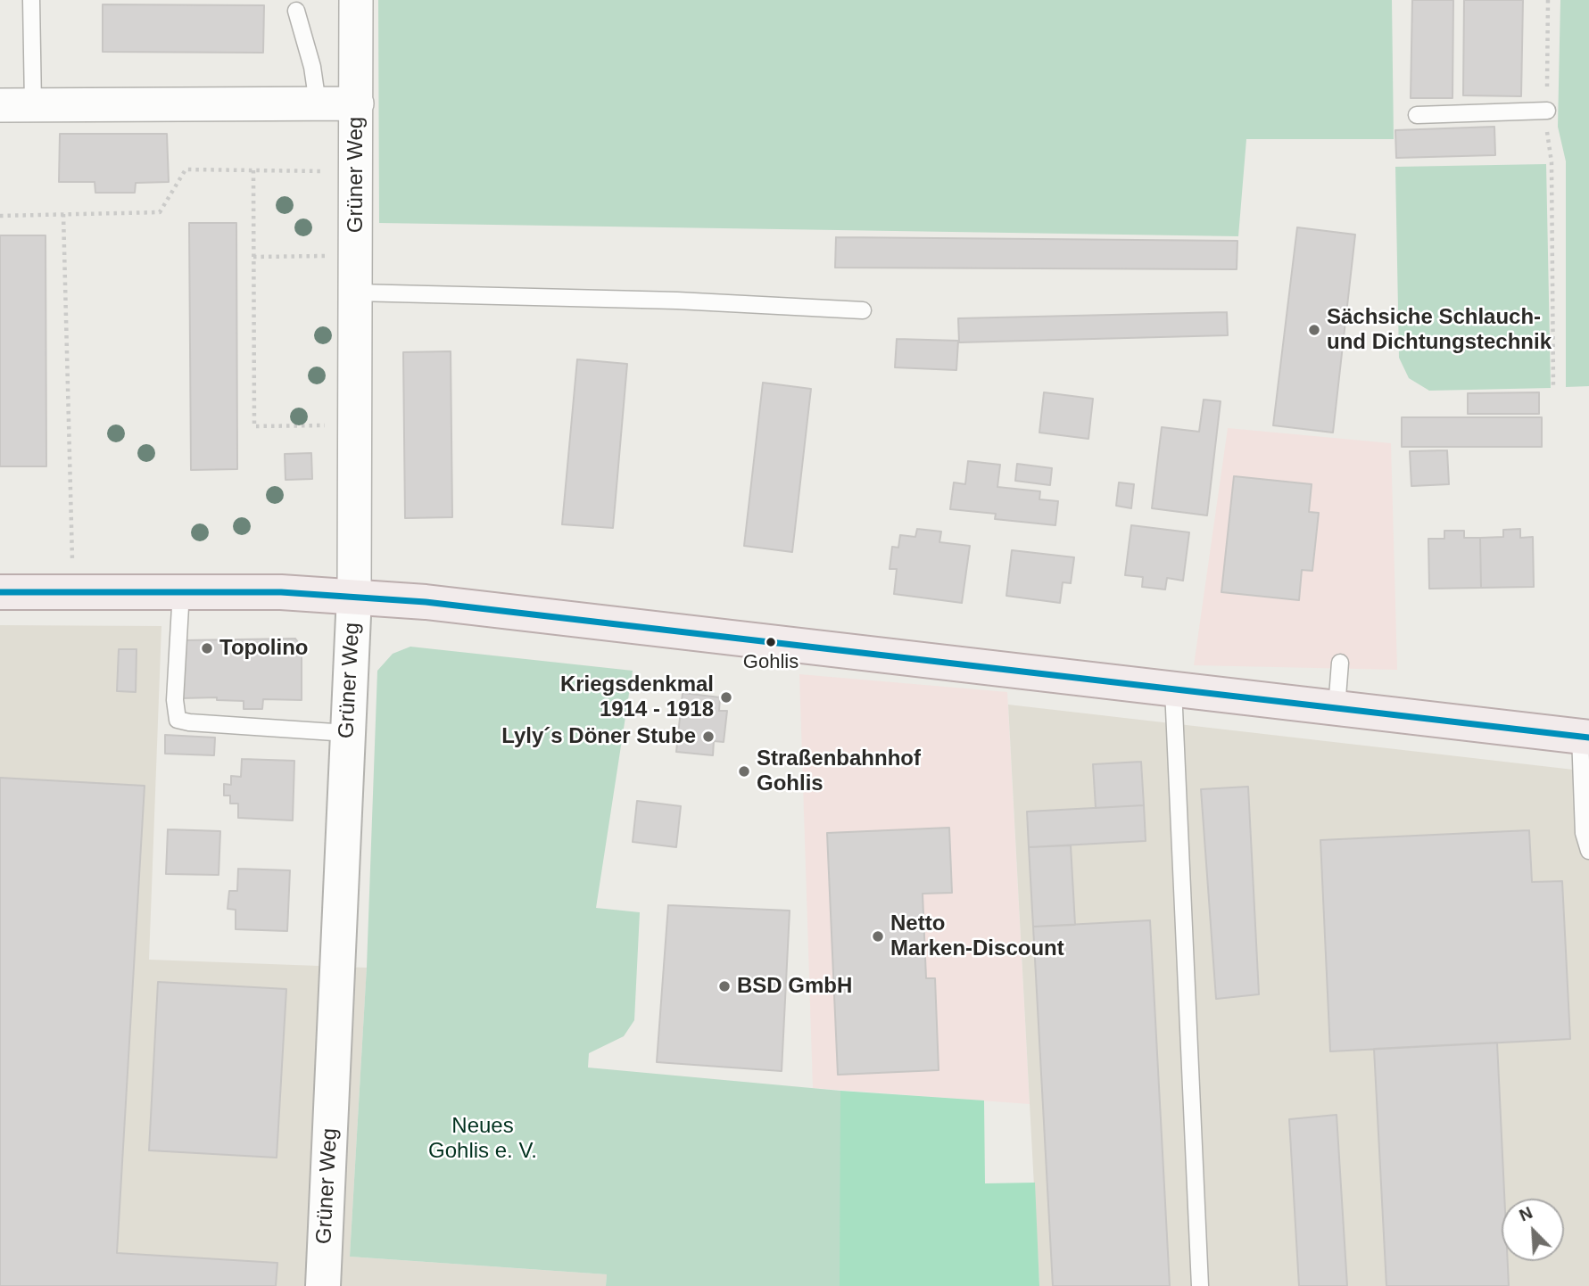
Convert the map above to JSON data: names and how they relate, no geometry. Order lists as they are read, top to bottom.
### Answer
{
  "streets": {
    "street": ["Grüner Weg"]
  },
  "parks": ["Neues Gohlis e. V."],
  "places": [
    "Sächsiche Schlauch- und Dichtungstechnik",
    "Gohlis",
    "Topolino",
    "Kriegsdenkmal 1914 - 1918",
    "Lyly´s Döner Stube",
    "Straßenbahnhof Gohlis",
    "Netto Marken-Discount",
    "BSD GmbH"
  ],
  "north": "top left"
}
